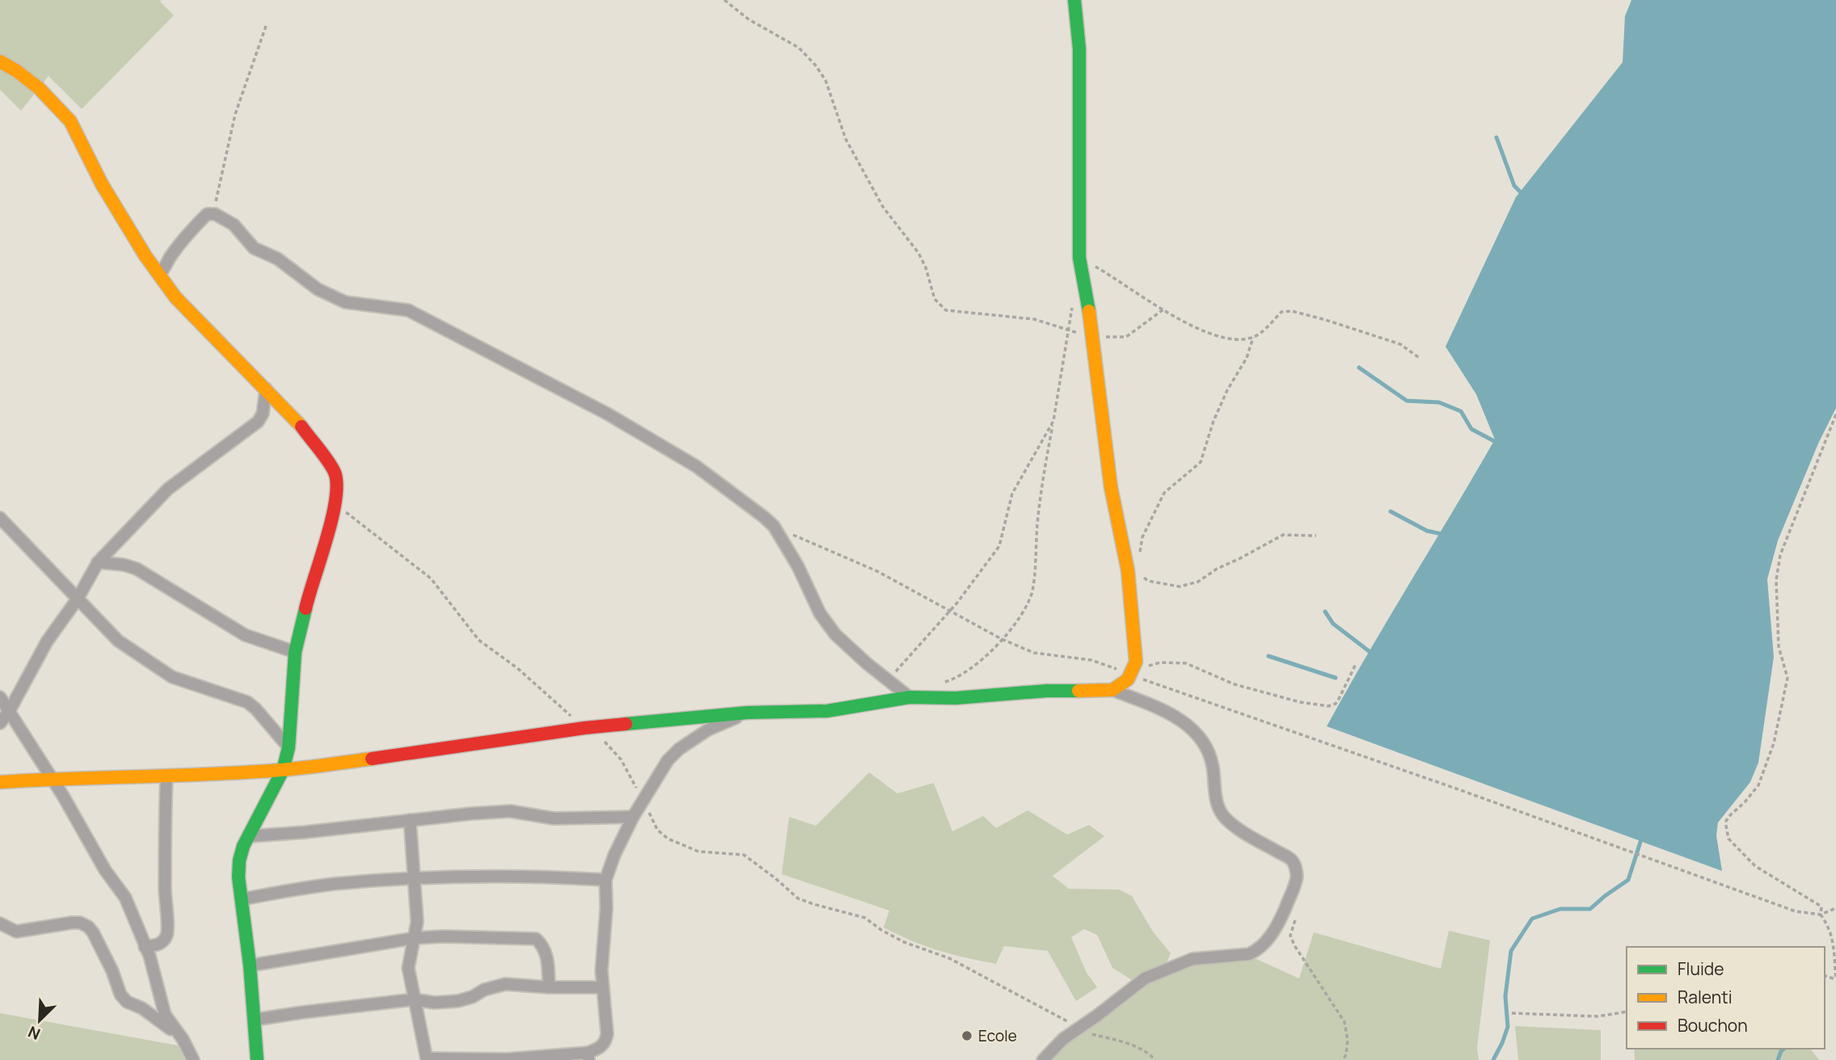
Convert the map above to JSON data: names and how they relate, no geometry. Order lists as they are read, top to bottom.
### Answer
{
  "places": ["Ecole"],
  "legend": ["Fluide", "Ralenti", "Bouchon"],
  "north": "bottom left"
}
